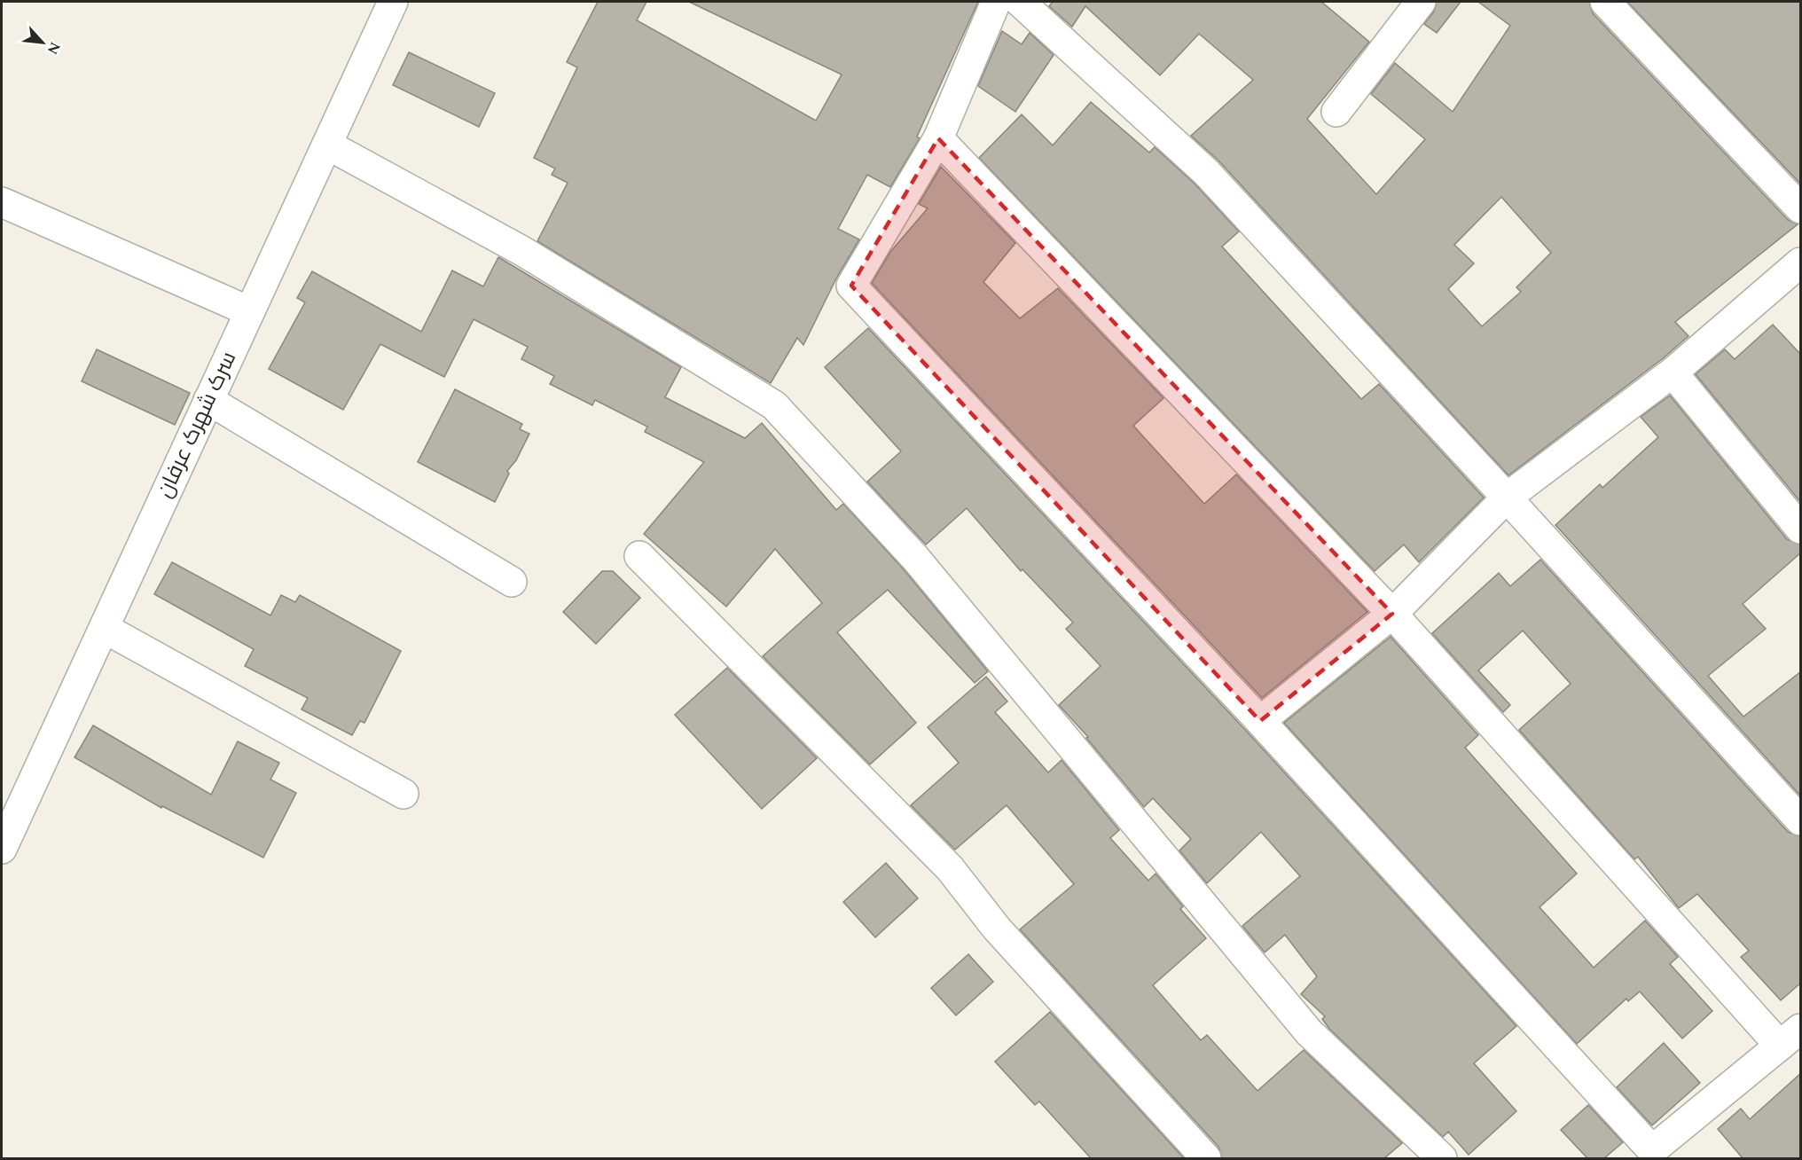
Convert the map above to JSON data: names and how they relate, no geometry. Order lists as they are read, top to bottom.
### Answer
{
  "streets": {
    "street": ["سرک شهرک عرفان"]
  },
  "north": "bottom right"
}
